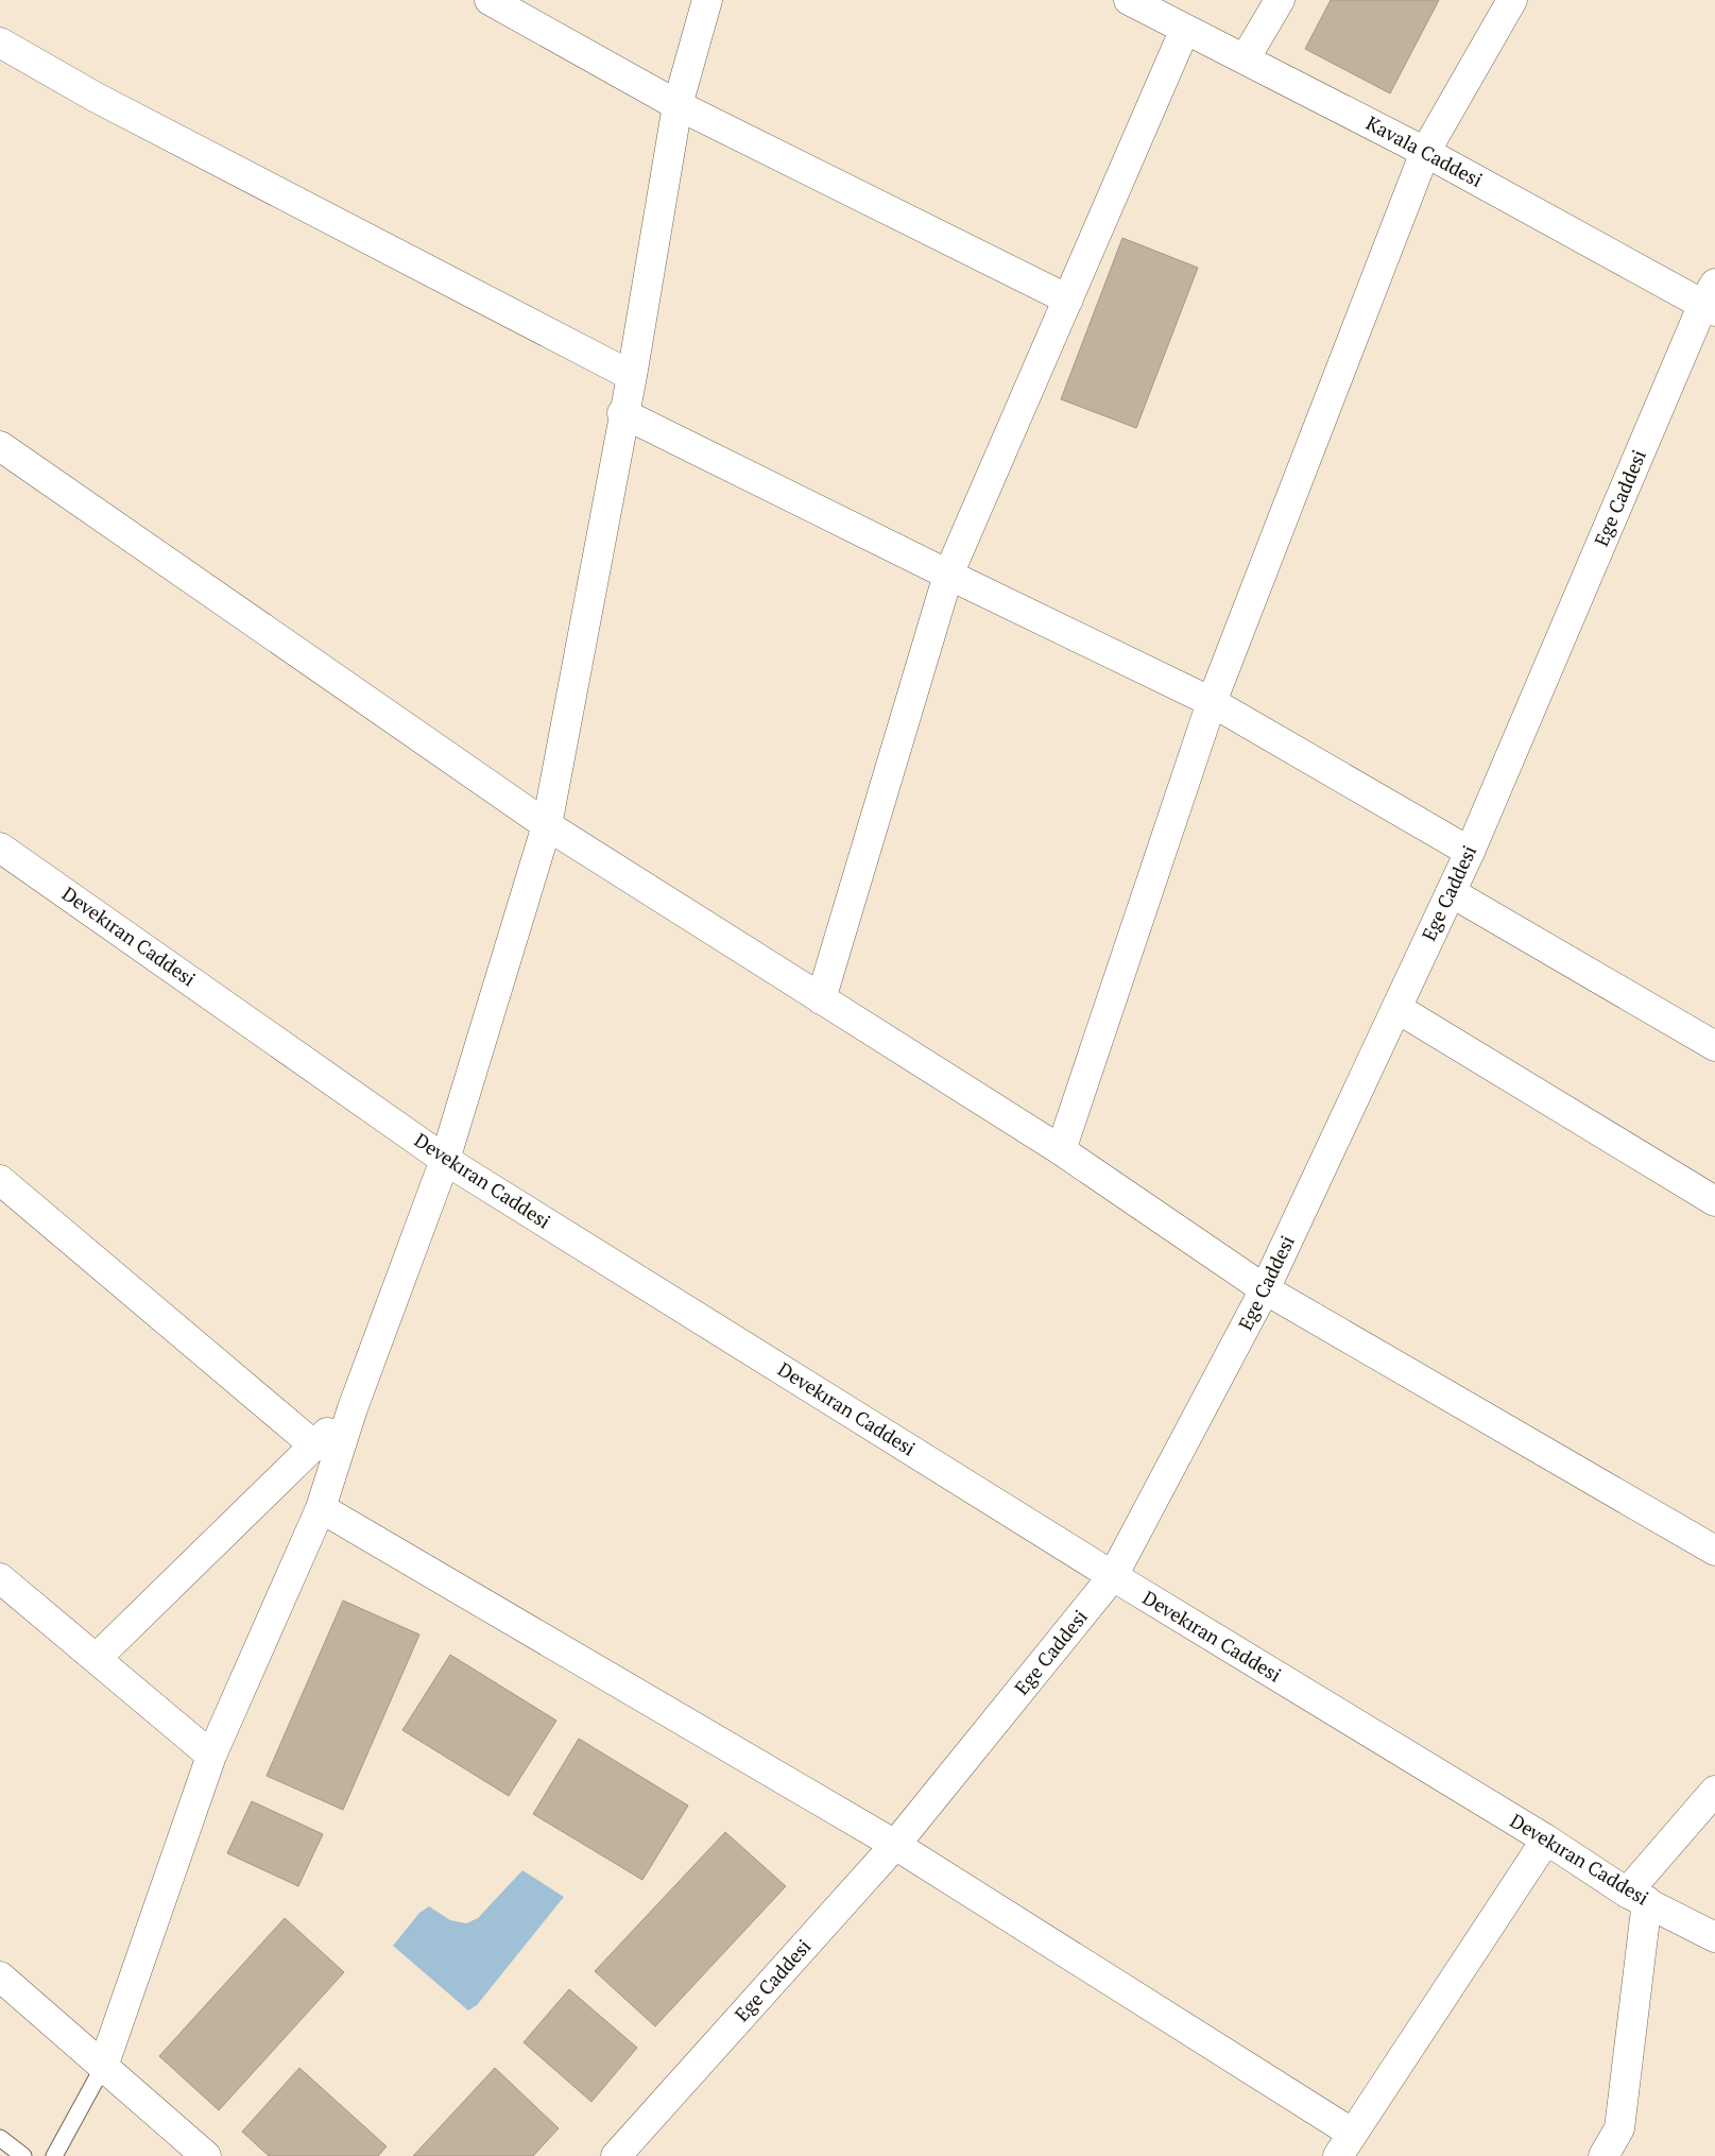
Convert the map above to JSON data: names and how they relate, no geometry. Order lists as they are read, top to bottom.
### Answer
{
  "streets": {
    "street": ["Kavala Caddesi", "Ege Caddesi", "Devekıran Caddesi"]
  },
  "crossings": [
    ["Kavala Caddesi", "Ege Caddesi"],
    ["Ege Caddesi", "Devekıran Caddesi"]
  ]
}
